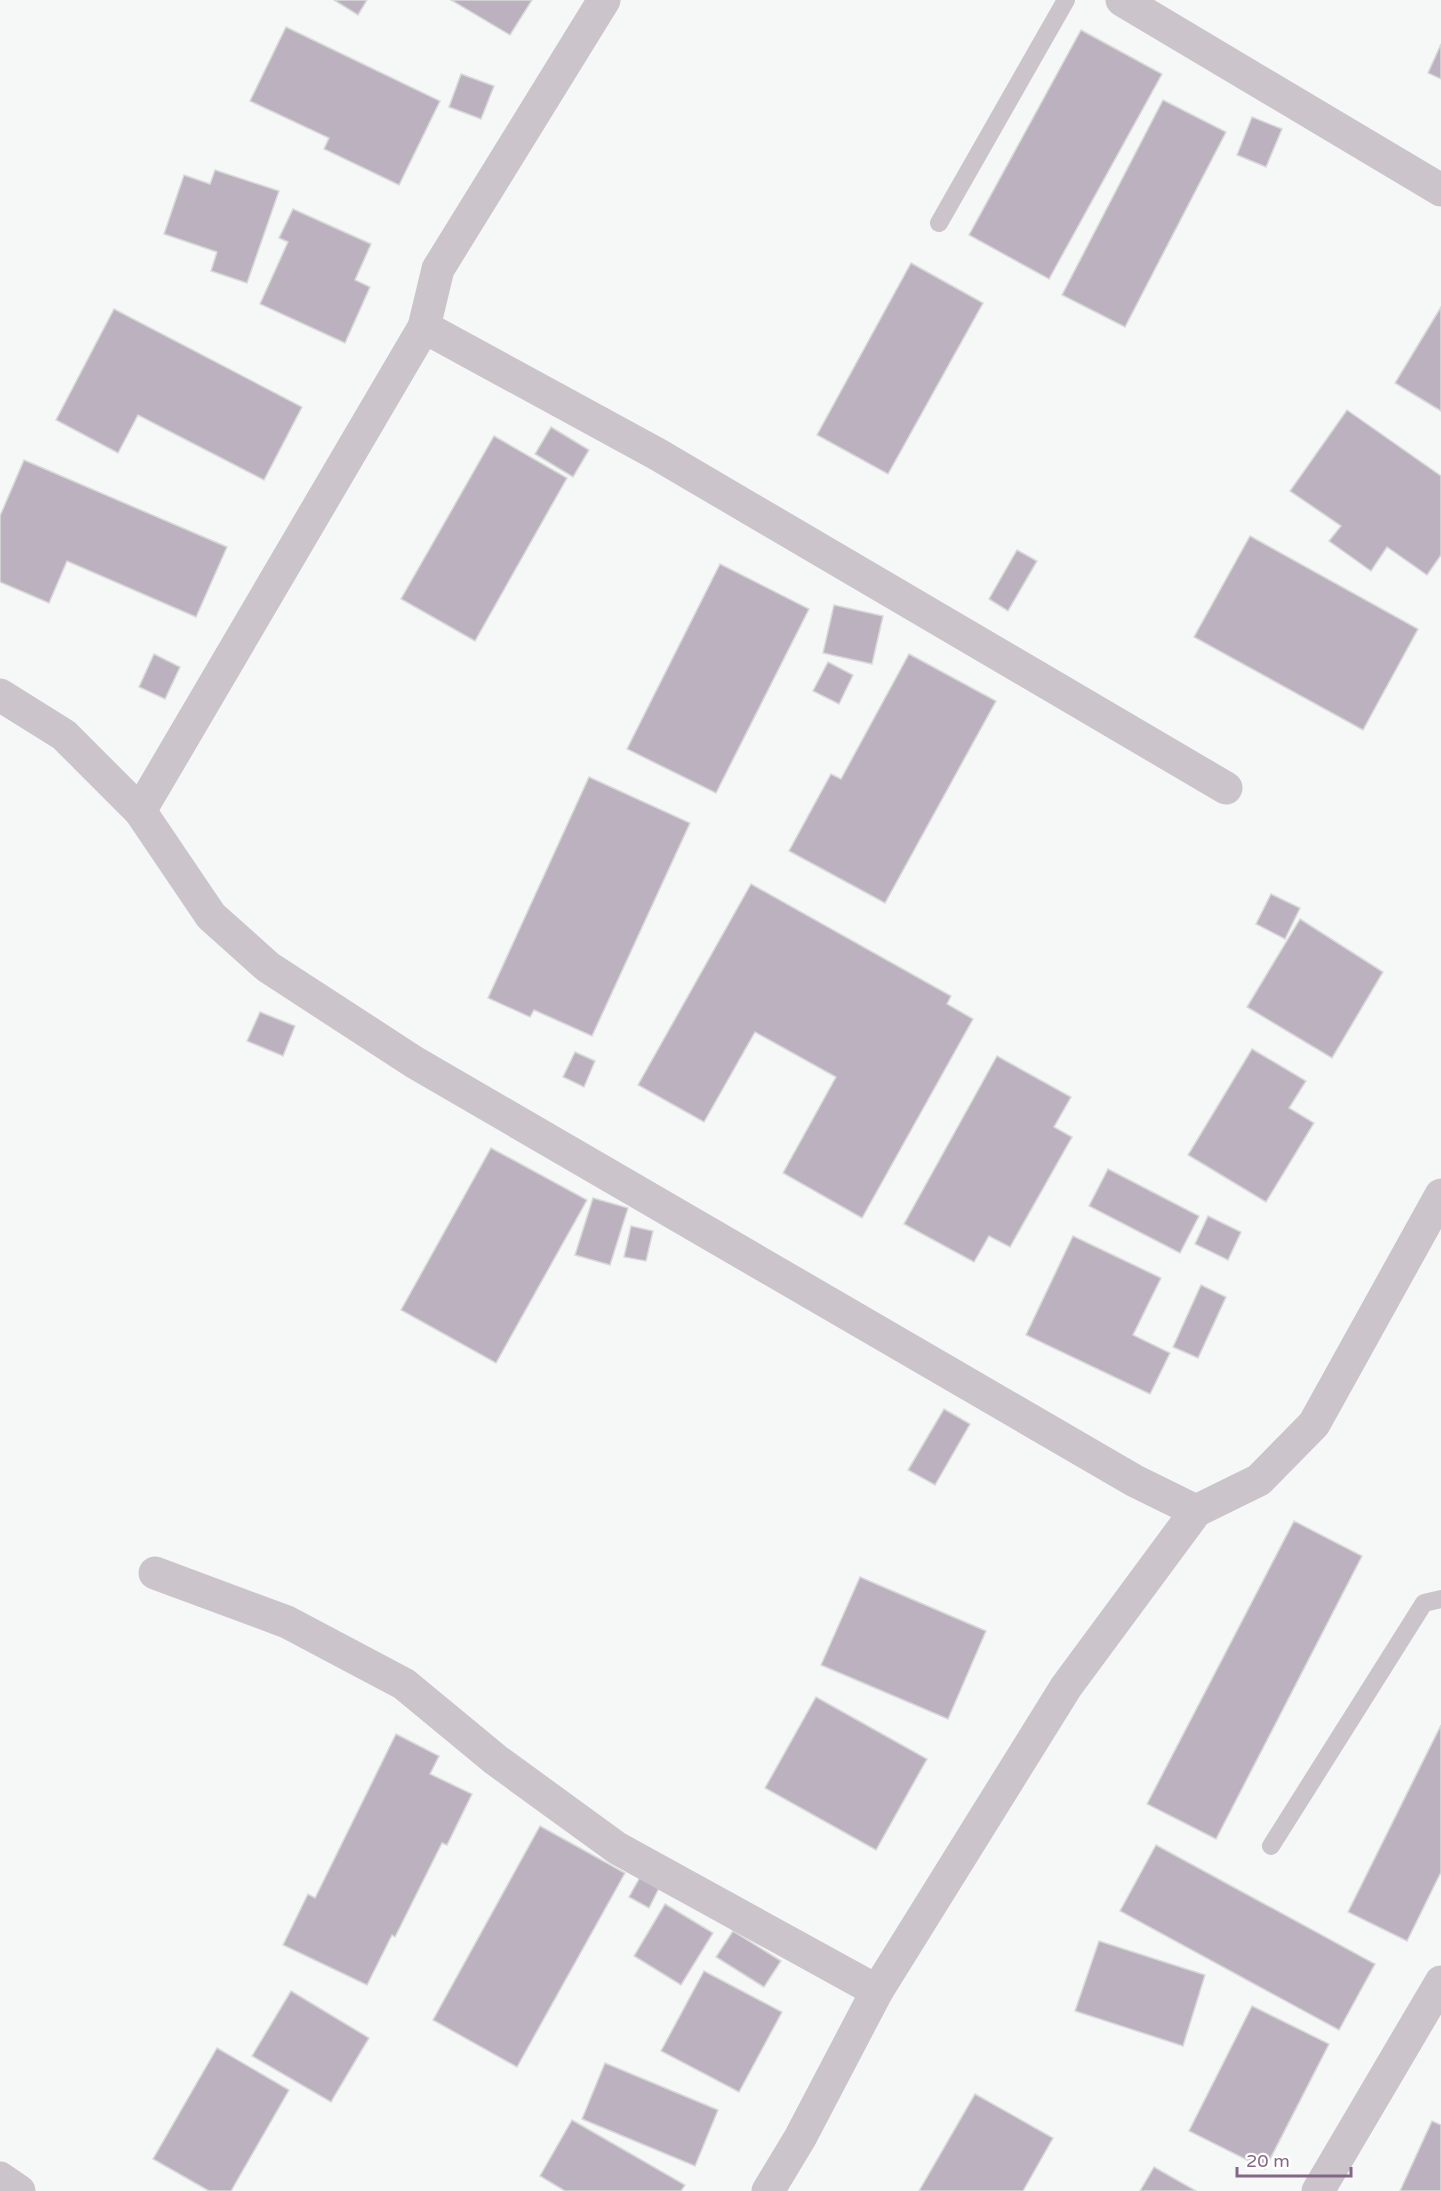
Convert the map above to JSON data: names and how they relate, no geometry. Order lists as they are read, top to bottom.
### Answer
{
  "scale_bar": "20 m"
}
